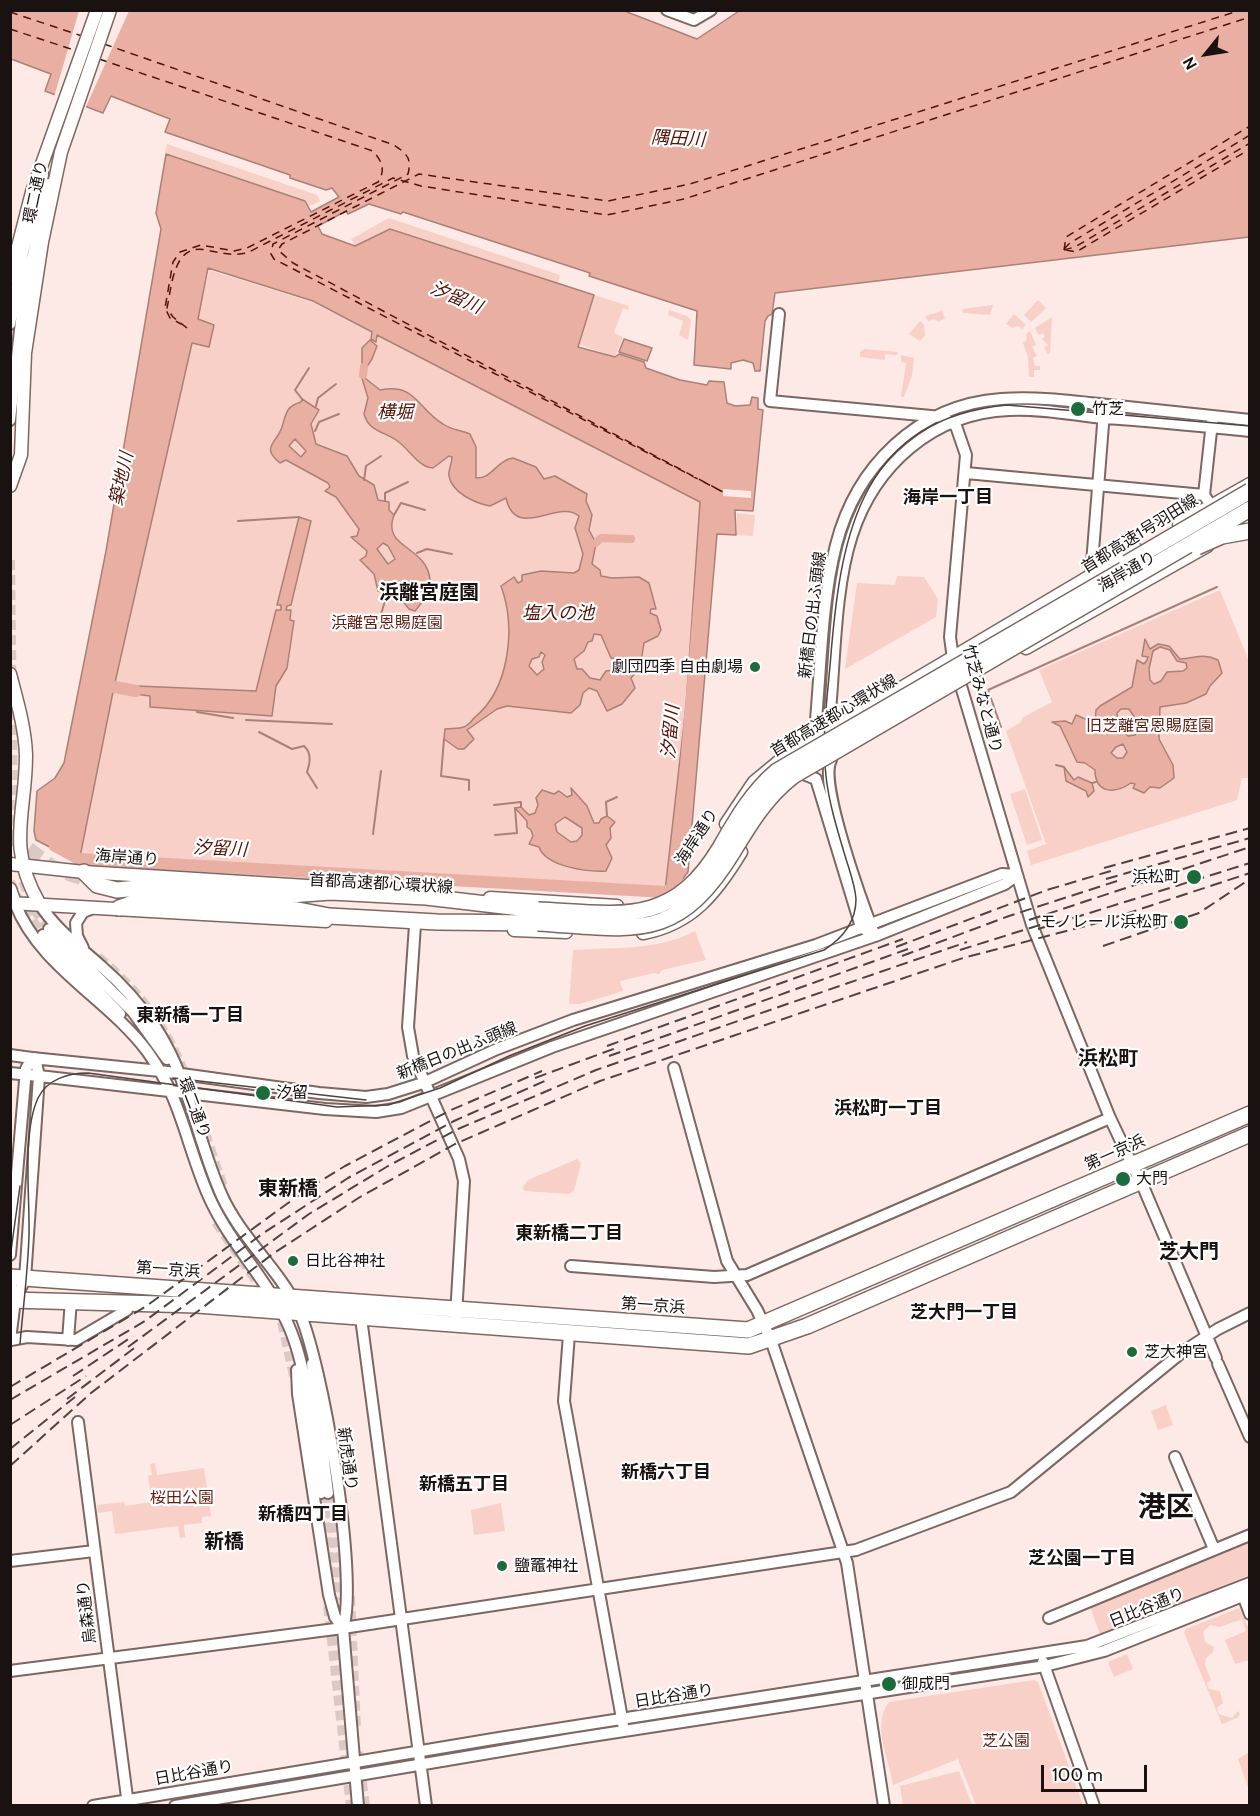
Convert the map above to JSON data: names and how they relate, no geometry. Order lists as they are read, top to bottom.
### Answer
{
  "streets": {
    "highway": ["首都高速1号羽田線", "首都高速都心環状線", "第一京浜"],
    "main road": [
      "環二通り",
      "海岸通り",
      "新橋日の出ふ頭線",
      "竹芝みなと通り",
      "新虎通り",
      "日比谷通り",
      "烏森通り"
    ]
  },
  "crossings": [
    ["環二通り", "海岸通り"],
    ["環二通り", "新橋日の出ふ頭線"],
    ["環二通り", "第一京浜"],
    ["環二通り", "新虎通り"],
    ["首都高速1号羽田線", "首都高速都心環状線"],
    ["海岸通り", "新橋日の出ふ頭線"],
    ["海岸通り", "竹芝みなと通り"],
    ["海岸通り", "首都高速都心環状線"],
    ["新橋日の出ふ頭線", "竹芝みなと通り"],
    ["新虎通り", "日比谷通り"],
    ["日比谷通り", "烏森通り"]
  ],
  "districts": [
    "海岸一丁目",
    "浜離宮庭園",
    "東新橋一丁目",
    "浜松町",
    "浜松町一丁目",
    "東新橋",
    "東新橋二丁目",
    "芝大門",
    "芝大門一丁目",
    "新橋六丁目",
    "新橋五丁目",
    "港区",
    "新橋四丁目",
    "新橋",
    "芝公園一丁目"
  ],
  "water": [
    "隅田川",
    "汐留川",
    "横堀",
    "築地川",
    "塩入の池"
  ],
  "parks": [
    "浜離宮恩賜庭園",
    "旧芝離宮恩賜庭園",
    "桜田公園",
    "芝公園"
  ],
  "places": [
    "竹芝",
    "劇団四季 自由劇場",
    "浜松町",
    "モノレール浜松町",
    "汐留",
    "大門",
    "日比谷神社",
    "芝大神宮",
    "鹽竈神社",
    "御成門"
  ],
  "scale_bar": "100 m",
  "north": "bottom left"
}
